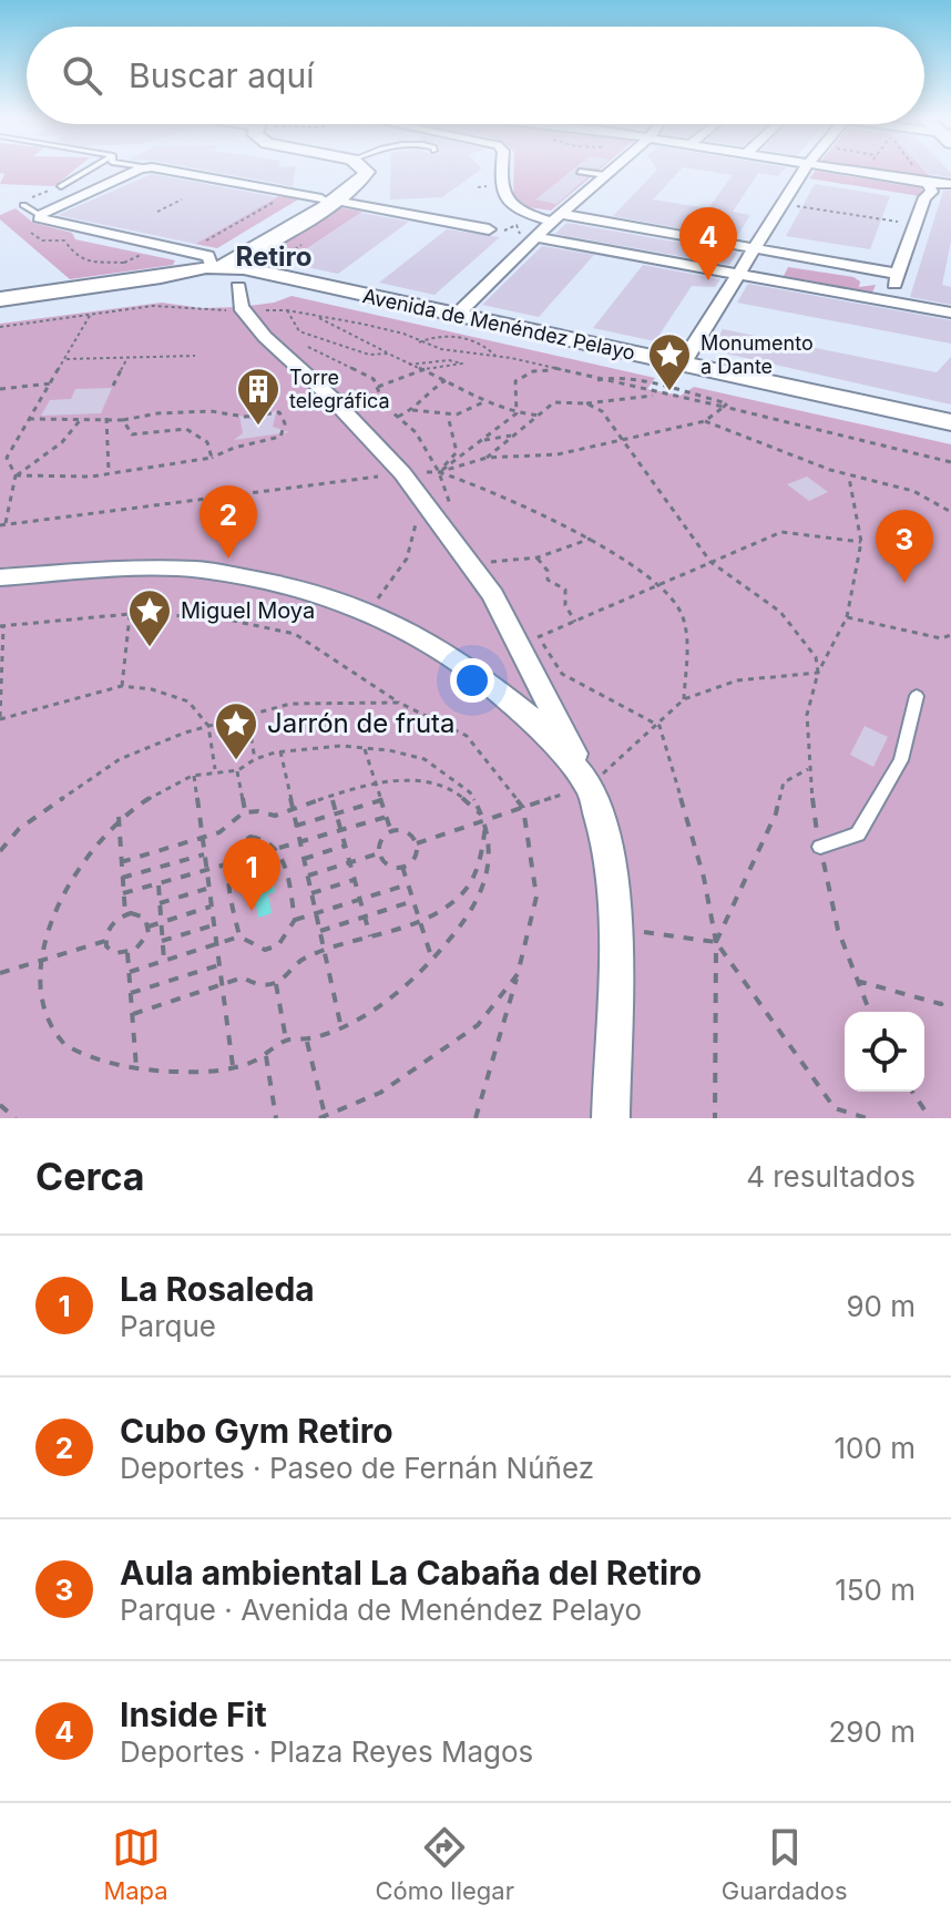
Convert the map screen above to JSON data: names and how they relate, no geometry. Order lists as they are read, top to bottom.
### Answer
{
  "streets": {
    "main road": ["Avenida de Menéndez Pelayo"]
  },
  "districts": ["Retiro"],
  "places": {
    "place": ["Monumento a Dante", "Miguel Moya", "Jarrón de fruta"],
    "building": ["Torre telegráfica"]
  },
  "page": {
    "search": "Buscar aquí",
    "pins": [
      "4",
      "2",
      "3",
      "1"
    ],
    "heading": ["Cerca", "4 resultados"],
    "list": [
      {
        "mark": "1",
        "name": "La Rosaleda",
        "note": "Parque",
        "value": "90 m"
      },
      {
        "mark": "2",
        "name": "Cubo Gym Retiro",
        "note": "Deportes · Paseo de Fernán Núñez",
        "value": "100 m"
      },
      {
        "mark": "3",
        "name": "Aula ambiental La Cabaña del Retiro",
        "note": "Parque · Avenida de Menéndez Pelayo",
        "value": "150 m"
      },
      {
        "mark": "4",
        "name": "Inside Fit",
        "note": "Deportes · Plaza Reyes Magos",
        "value": "290 m"
      }
    ],
    "nav": ["Mapa", "Cómo llegar", "Guardados"]
  }
}
